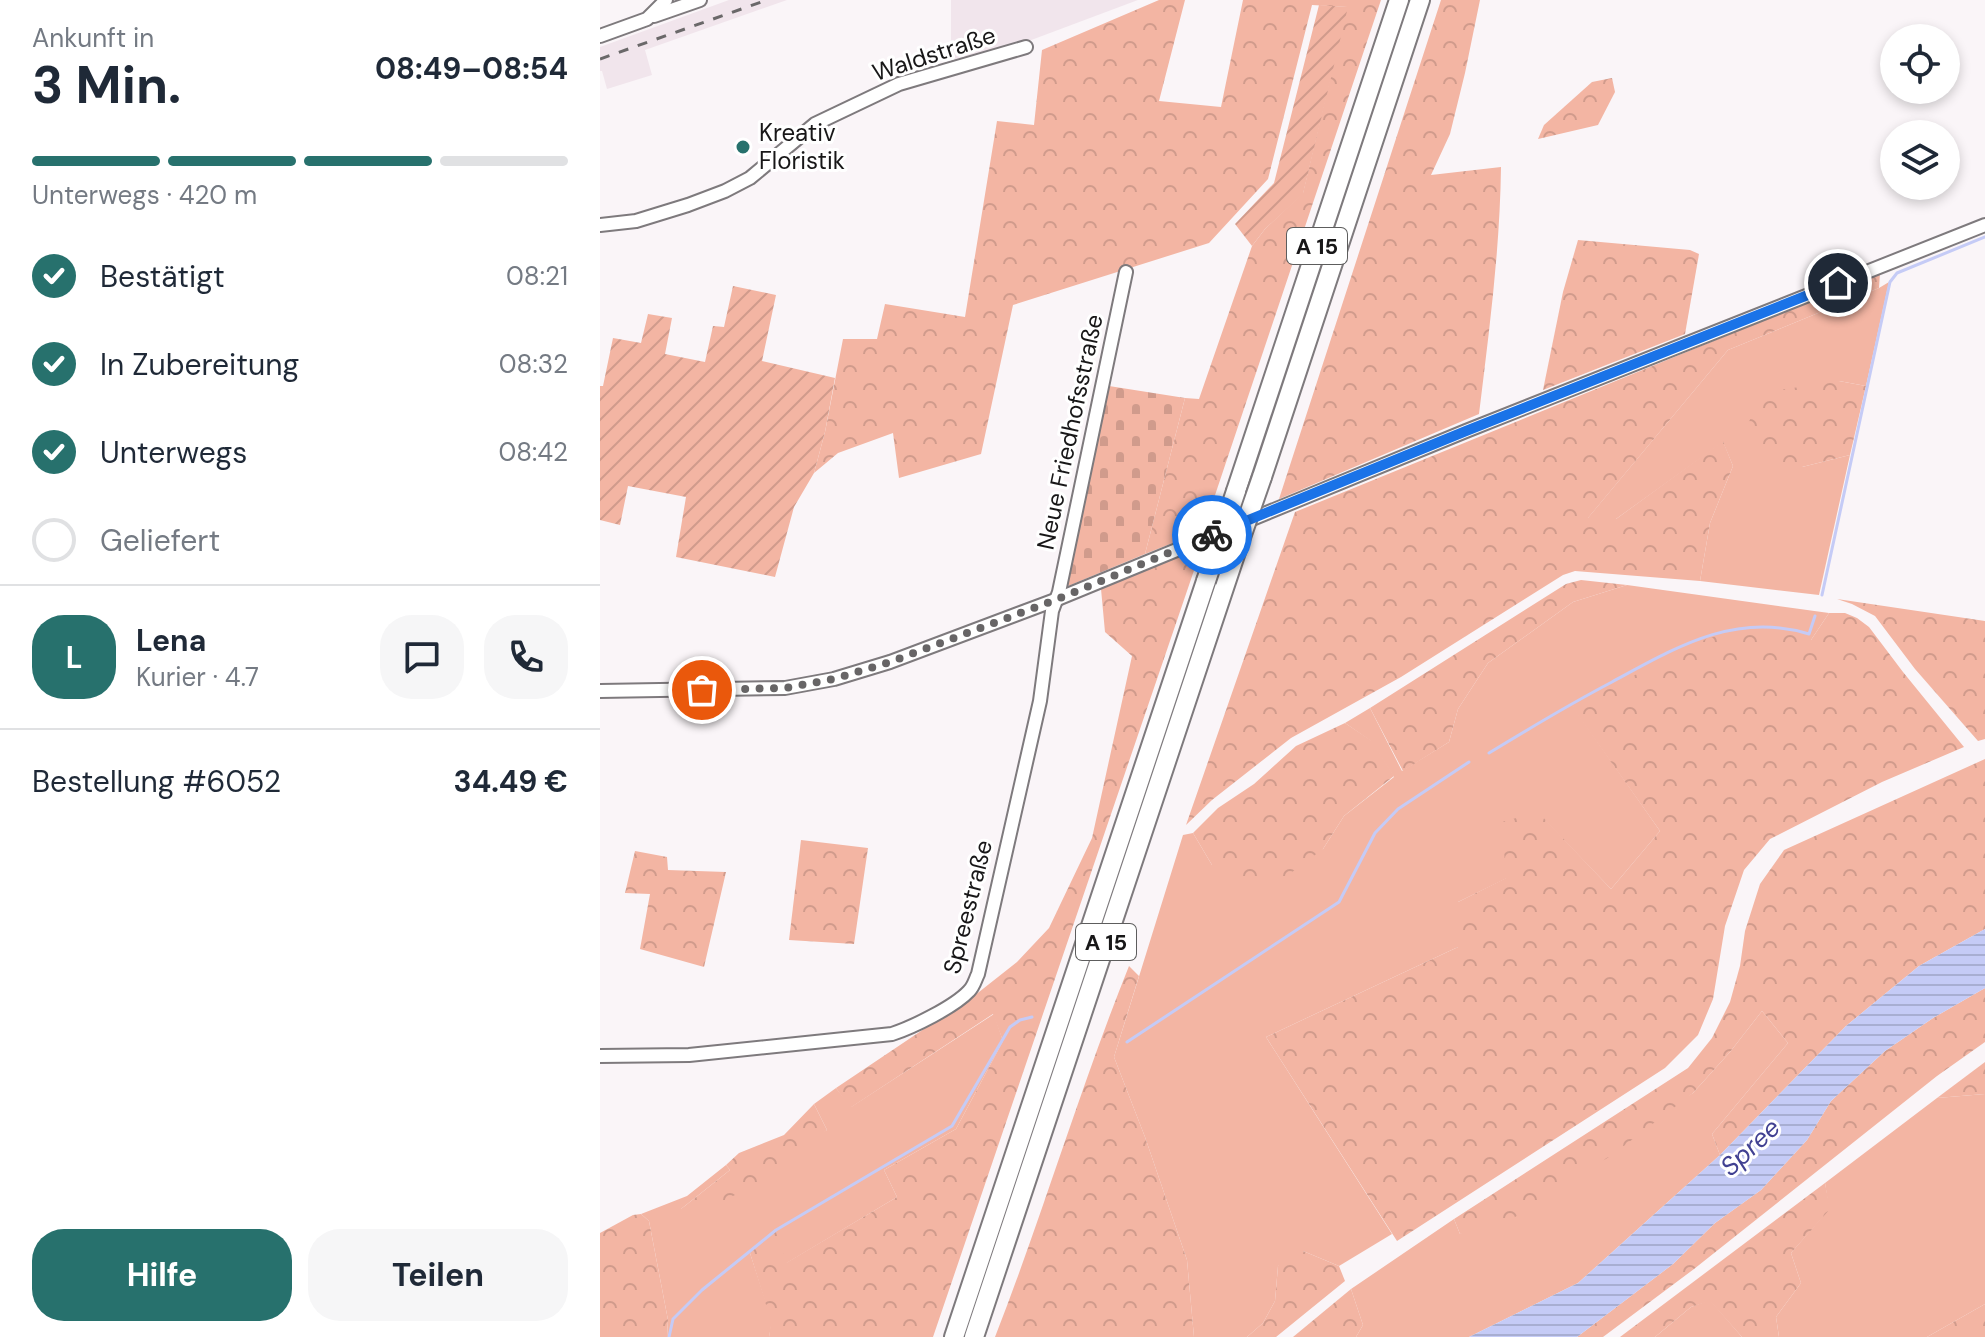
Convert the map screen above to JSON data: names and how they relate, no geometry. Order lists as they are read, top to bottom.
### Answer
{
  "streets": {
    "highway": ["A 15"],
    "street": ["Waldstraße", "Neue Friedhofsstraße", "Spreestraße"]
  },
  "crossings": [
    ["Neue Friedhofsstraße", "Spreestraße"]
  ],
  "water": ["Spree"],
  "places": ["Kreativ Floristik"],
  "page": {
    "heading": ["3 Min.", "Ankunft in", "08:49–08:54"],
    "panel": [
      "Lena",
      "Kurier · 4.7",
      "Bestellung #6052",
      "34.49 €"
    ],
    "bar": "Unterwegs · 420 m",
    "list": [
      ["Bestätigt", "08:21"],
      ["In Zubereitung", "08:32"],
      ["Unterwegs", "08:42"],
      "Geliefert"
    ],
    "round": "L",
    "buttons": ["Hilfe", "Teilen"]
  }
}
